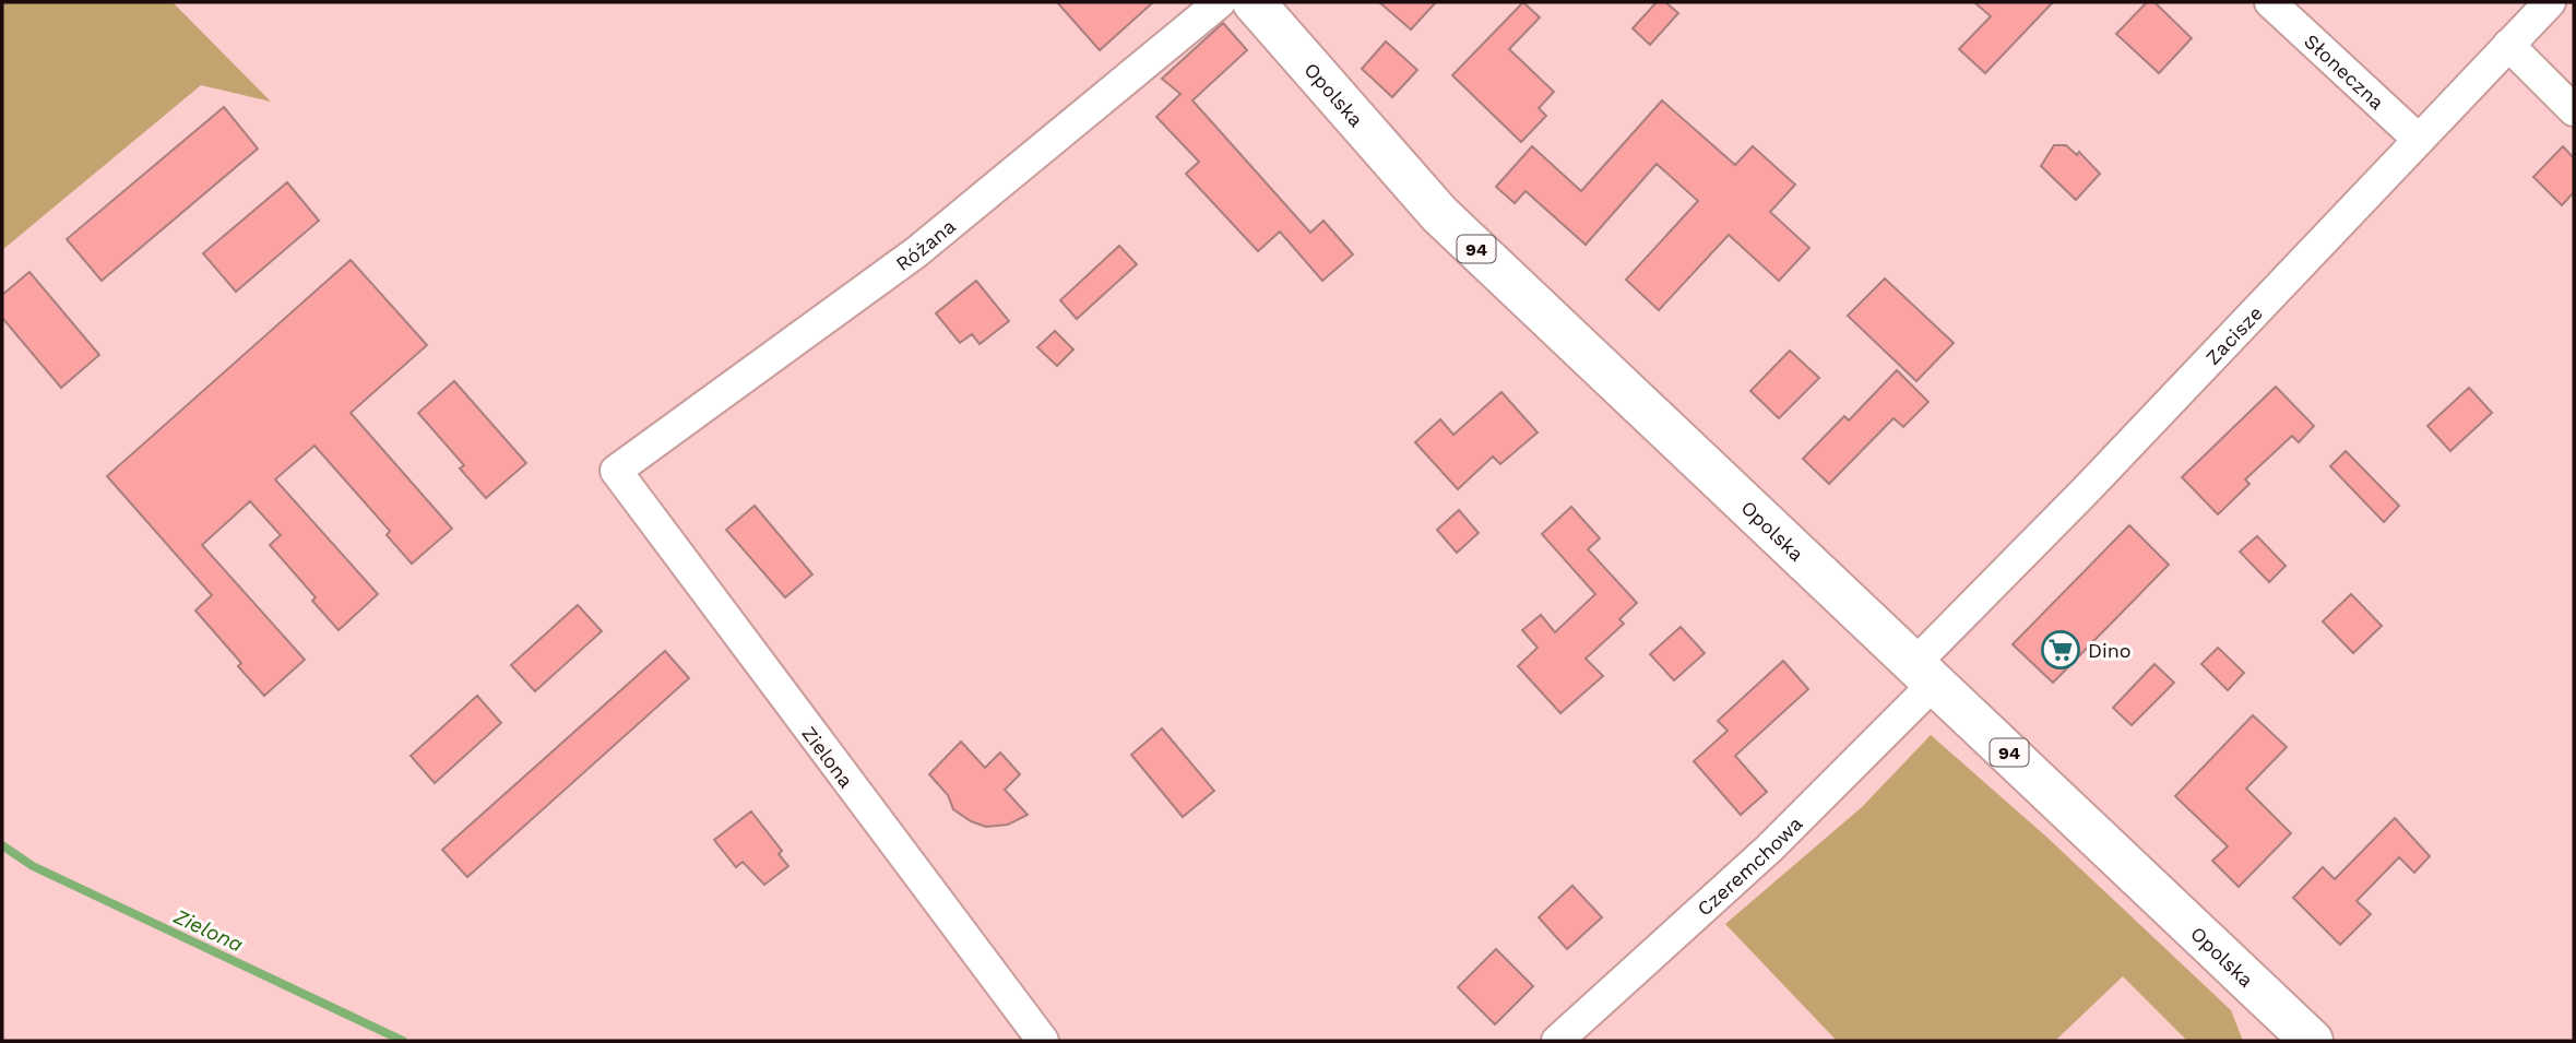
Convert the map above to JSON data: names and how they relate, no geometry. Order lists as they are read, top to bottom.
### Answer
{
  "streets": {
    "main road": ["Opolska", "94"],
    "street": [
      "Słoneczna",
      "Różana",
      "Zacisze",
      "Zielona",
      "Czeremchowa"
    ]
  },
  "crossings": [
    ["Słoneczna", "Zacisze"],
    ["Opolska", "Zacisze"],
    ["Opolska", "Czeremchowa"],
    ["Różana", "Zielona"],
    ["Zacisze", "Czeremchowa"]
  ],
  "water": ["Zielona"],
  "places": {
    "supermarket": ["Dino"]
  }
}
